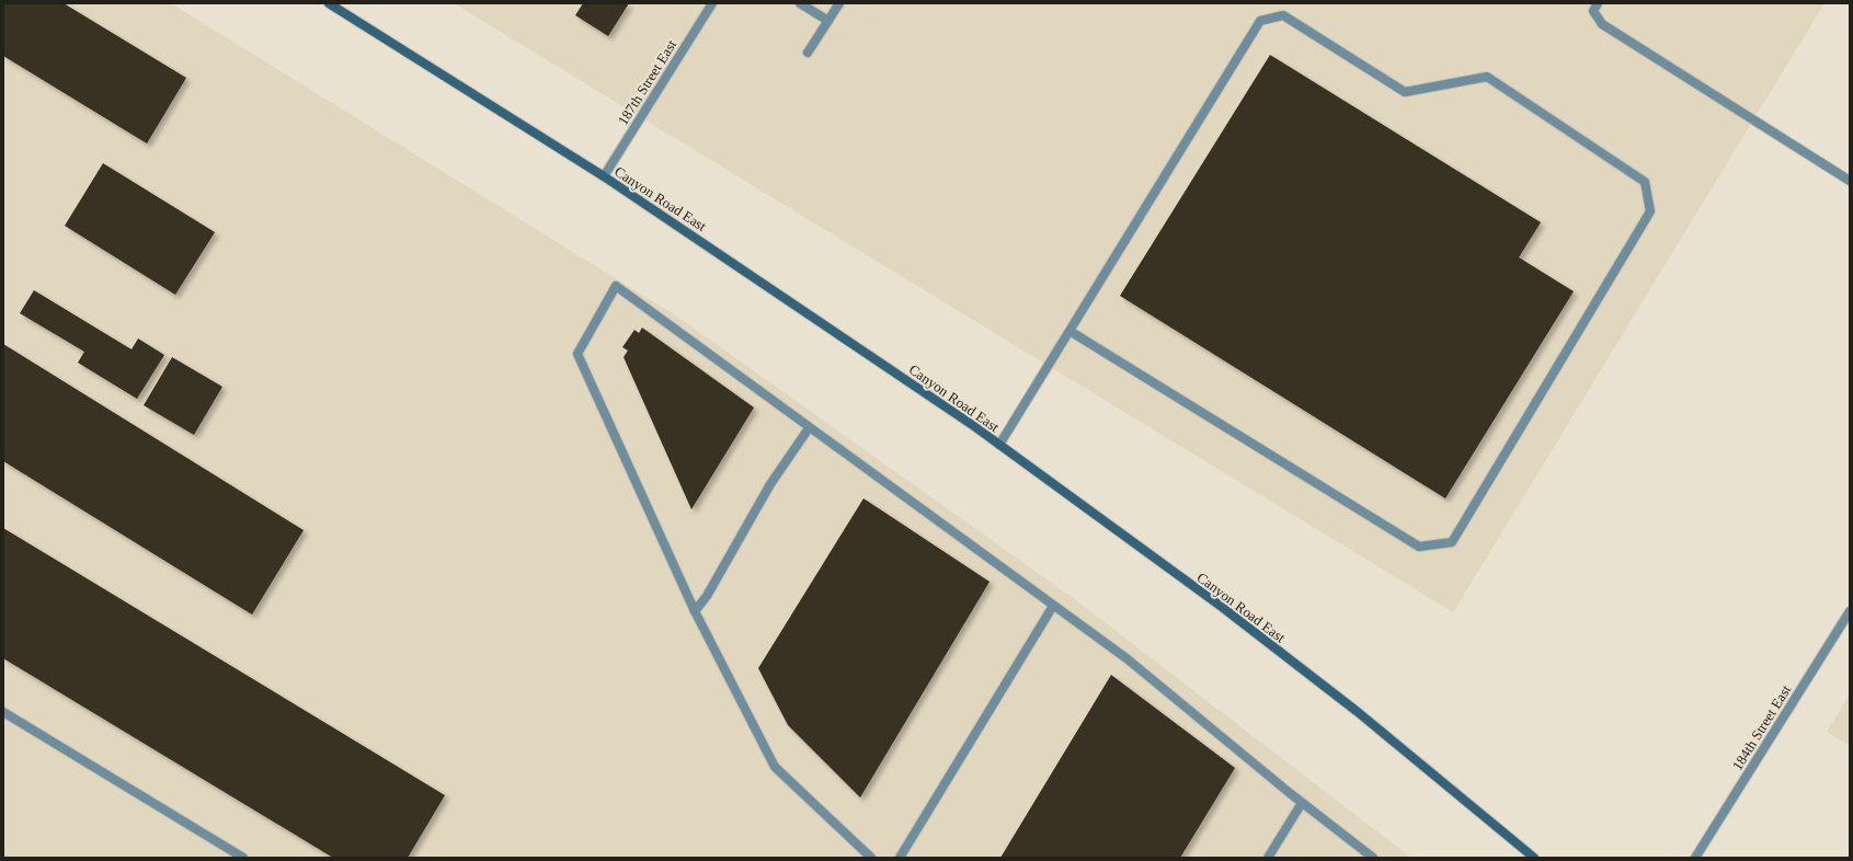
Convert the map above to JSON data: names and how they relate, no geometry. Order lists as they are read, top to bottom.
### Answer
{
  "streets": {
    "main road": ["Canyon Road East"],
    "street": ["187th Street East", "184th Street East"]
  },
  "crossings": [
    ["187th Street East", "Canyon Road East"]
  ]
}
